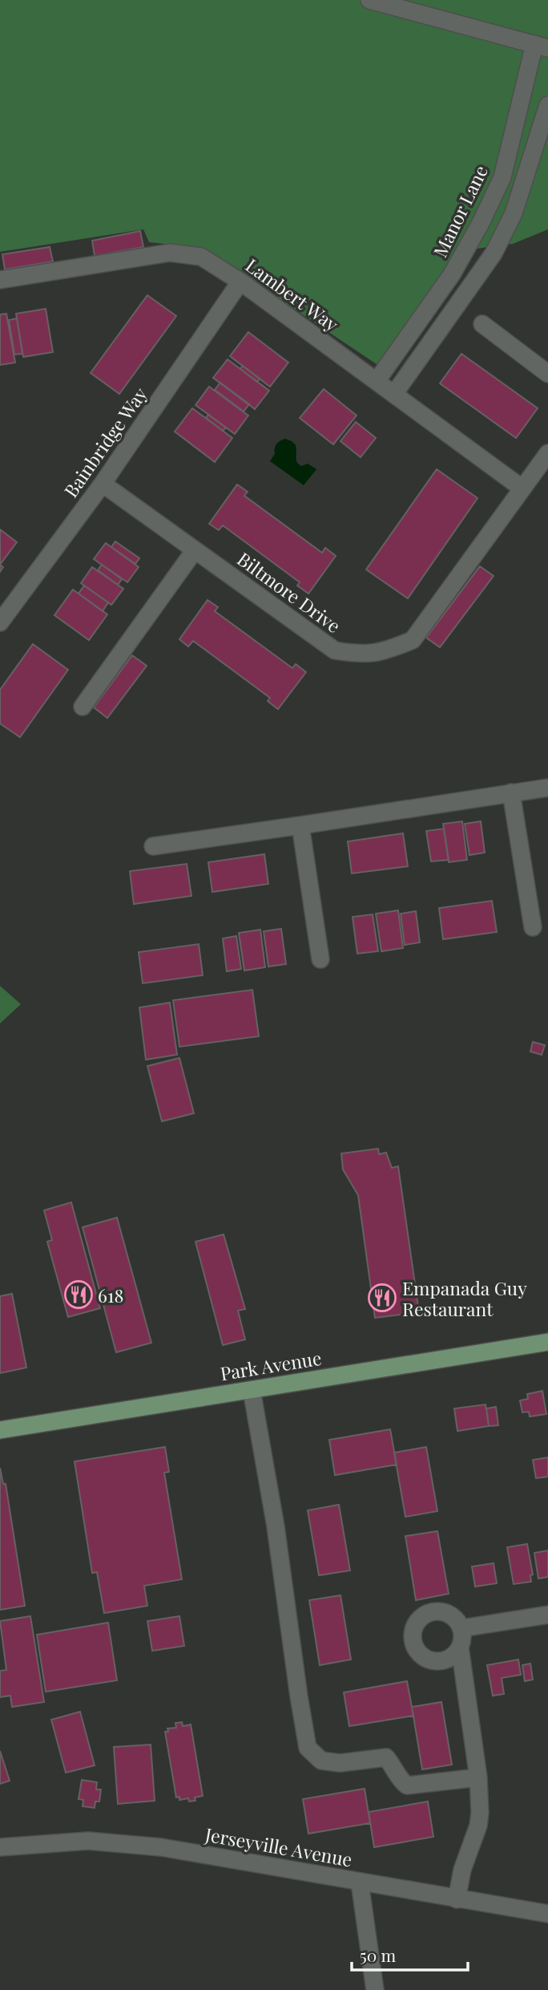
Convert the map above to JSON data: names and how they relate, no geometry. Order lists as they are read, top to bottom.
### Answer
{
  "streets": {
    "main road": ["Park Avenue"],
    "street": [
      "Manor Lane",
      "Lambert Way",
      "Bainbridge Way",
      "Biltmore Drive",
      "Jerseyville Avenue"
    ]
  },
  "crossings": [
    ["Manor Lane", "Lambert Way"],
    ["Lambert Way", "Bainbridge Way"],
    ["Lambert Way", "Biltmore Drive"],
    ["Bainbridge Way", "Biltmore Drive"]
  ],
  "places": {
    "restaurant": ["618", "Empanada Guy Restaurant"]
  },
  "scale_bar": "50 m"
}
